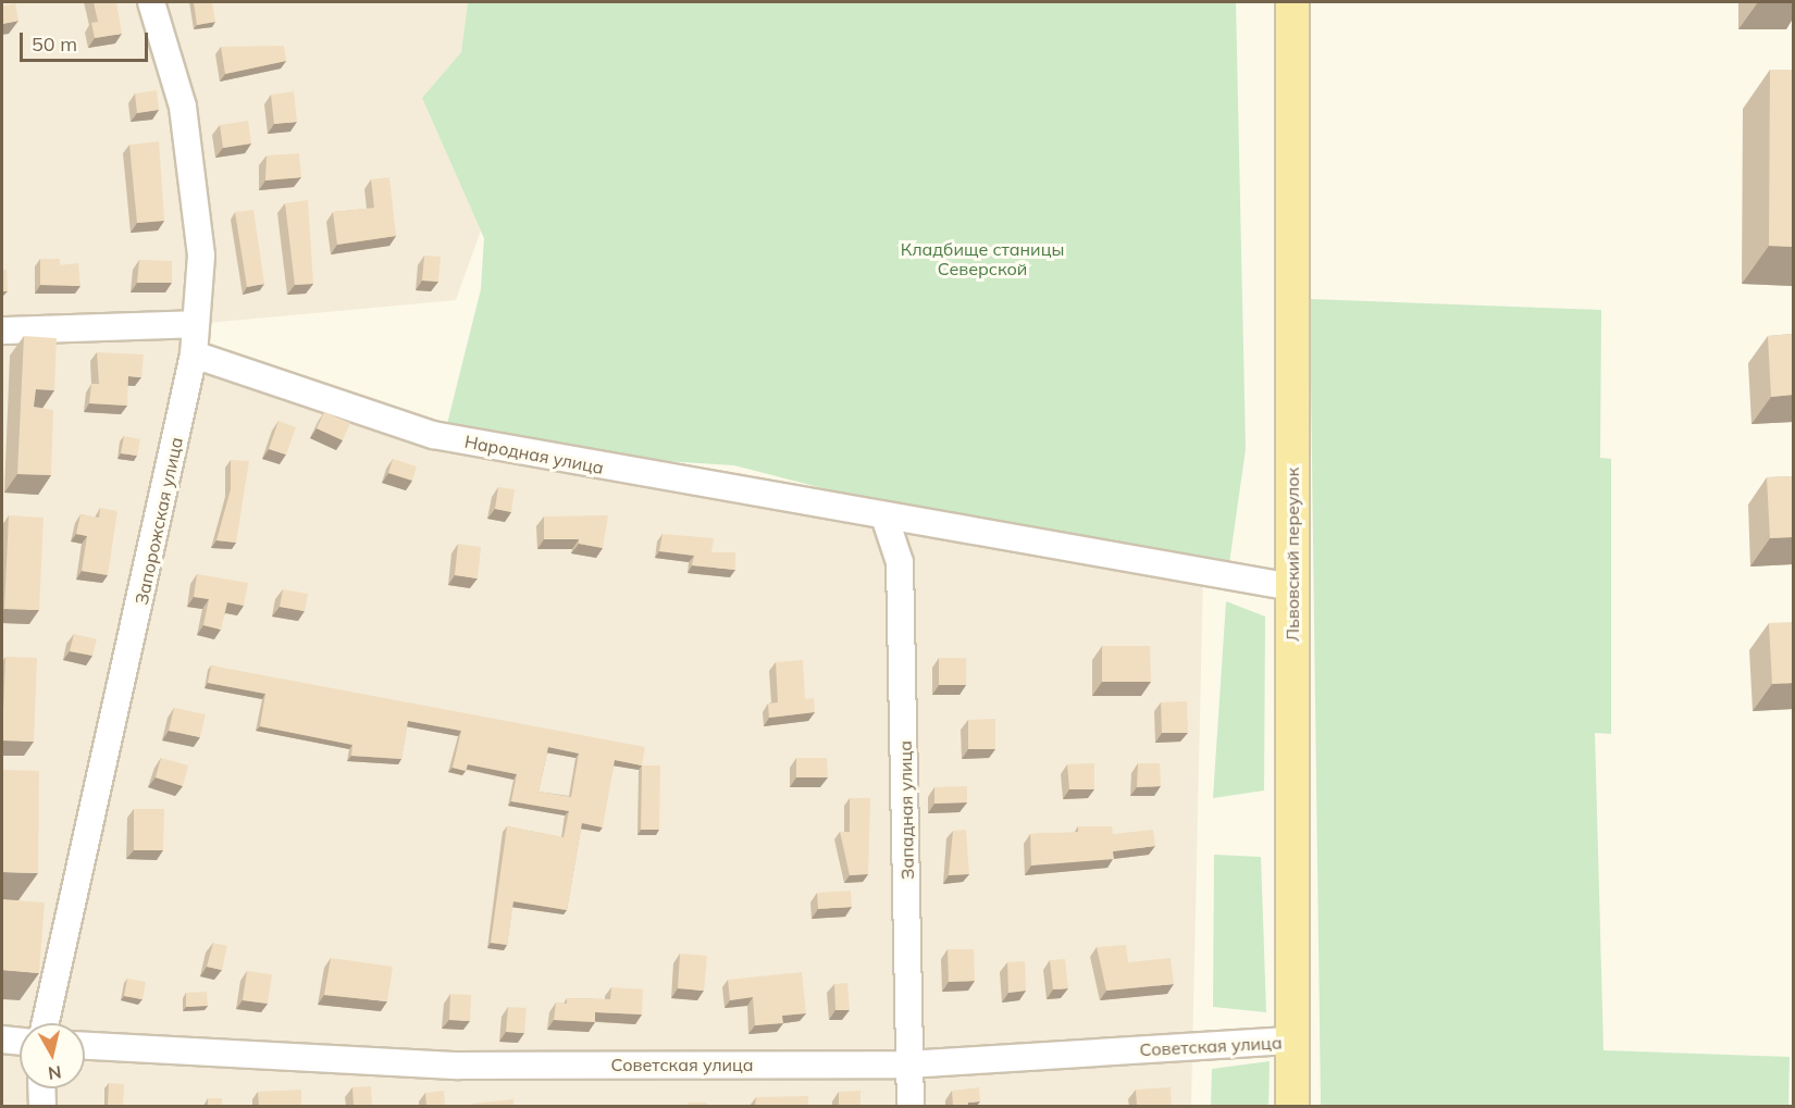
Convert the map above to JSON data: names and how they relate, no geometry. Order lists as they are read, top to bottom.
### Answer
{
  "streets": {
    "main road": ["Львовский переулок"],
    "street": [
      "Народная улица",
      "Запорожская улица",
      "Западная улица",
      "Советская улица"
    ]
  },
  "crossings": [
    ["Народная улица", "Запорожская улица"],
    ["Народная улица", "Львовский переулок"],
    ["Народная улица", "Западная улица"],
    ["Львовский переулок", "Советская улица"],
    ["Западная улица", "Советская улица"]
  ],
  "parks": ["Кладбище станицы Северской"],
  "scale_bar": "50 m",
  "north": "bottom"
}
